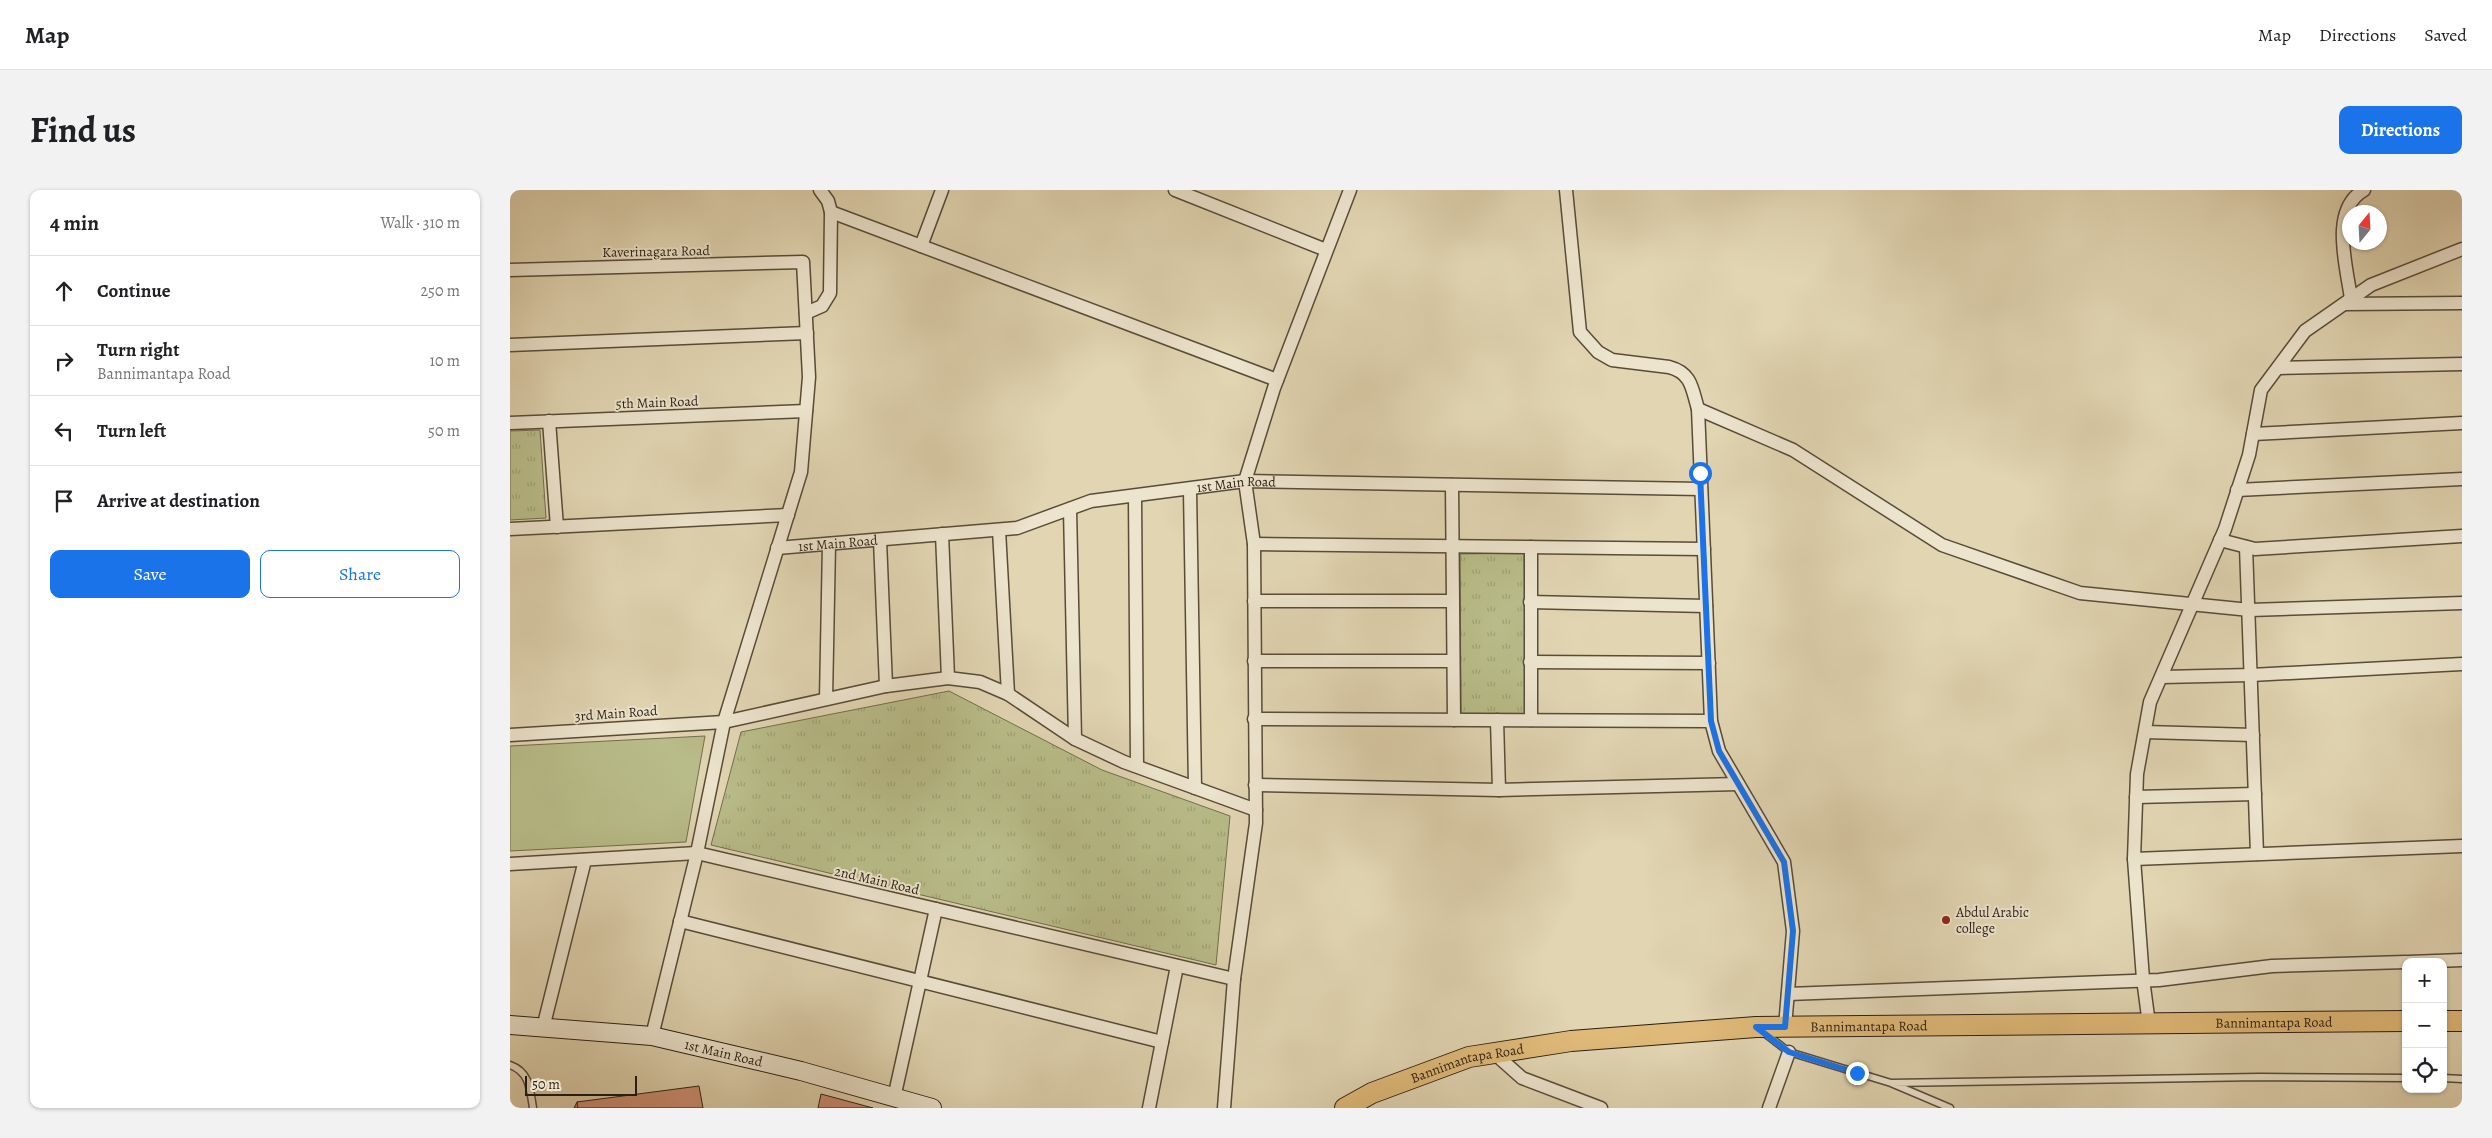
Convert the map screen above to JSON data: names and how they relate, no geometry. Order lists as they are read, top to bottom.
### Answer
{
  "streets": {
    "main road": ["Bannimantapa Road"],
    "street": [
      "Kaverinagara Road",
      "5th Main Road",
      "1st Main Road",
      "3rd Main Road",
      "2nd Main Road"
    ]
  },
  "places": ["Abdul Arabic college"],
  "scale_bar": "50 m",
  "north": "top",
  "page": {
    "header": "Map",
    "nav": ["Map", "Directions", "Saved"],
    "title": "Find us",
    "buttons": [
      "Directions",
      ["Save", "Share"]
    ],
    "heading": ["4 min", "Walk · 310 m"],
    "list": [
      ["Continue", "250 m"],
      ["Turn right", "Bannimantapa Road", "10 m"],
      ["Turn left", "50 m"],
      "Arrive at destination"
    ],
    "map_buttons": ["+", "−"],
    "scale": "50 m"
  }
}
